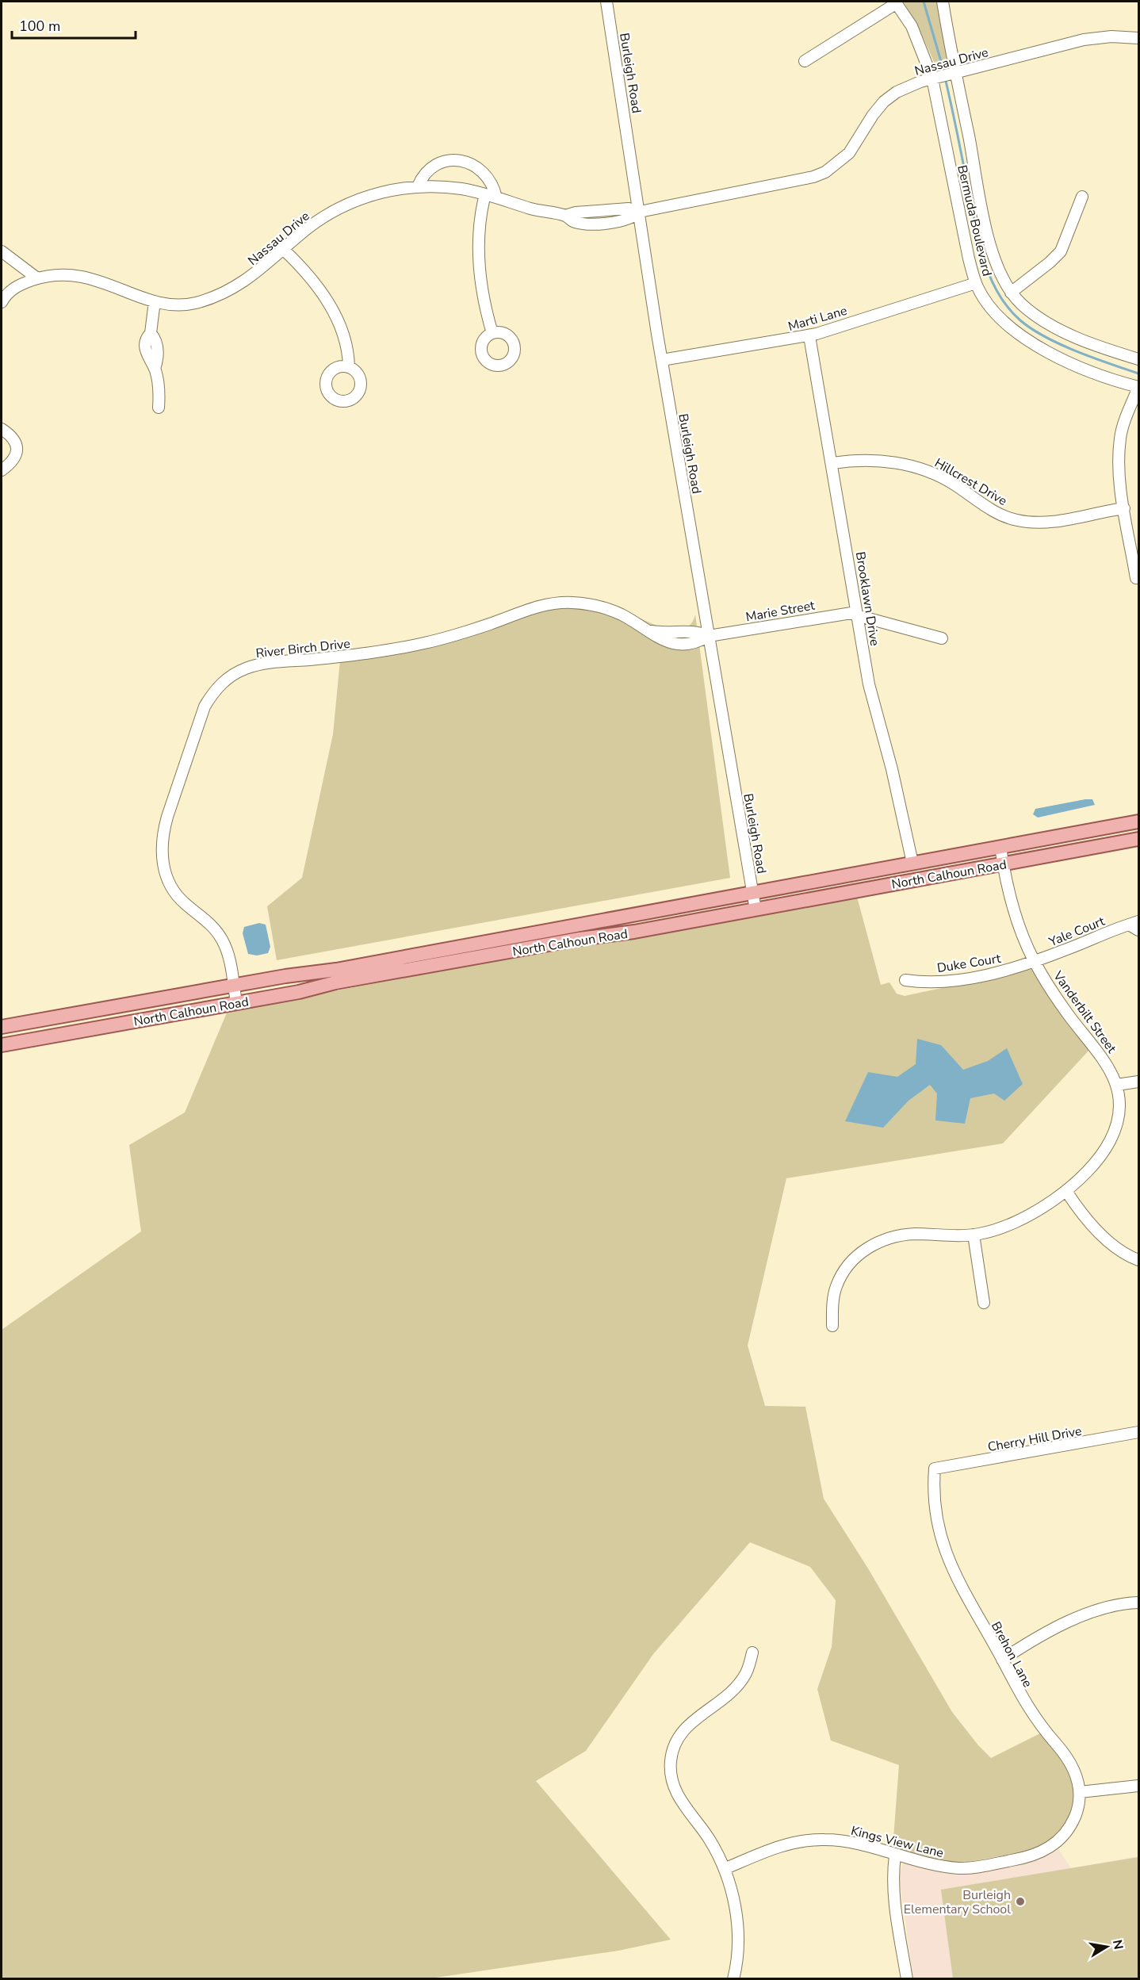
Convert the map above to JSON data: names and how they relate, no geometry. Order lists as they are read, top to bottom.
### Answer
{
  "streets": {
    "main road": ["North Calhoun Road"],
    "street": [
      "Nassau Drive",
      "Burleigh Road",
      "Bermuda Boulevard",
      "Marti Lane",
      "Hillcrest Drive",
      "Brooklawn Drive",
      "Marie Street",
      "River Birch Drive",
      "Yale Court",
      "Duke Court",
      "Vanderbilt Street",
      "Cherry Hill Drive",
      "Brehon Lane",
      "Kings View Lane"
    ]
  },
  "crossings": [
    ["Nassau Drive", "Burleigh Road"],
    ["Nassau Drive", "Bermuda Boulevard"],
    ["Burleigh Road", "Marti Lane"],
    ["Burleigh Road", "Marie Street"],
    ["Burleigh Road", "River Birch Drive"],
    ["Burleigh Road", "North Calhoun Road"],
    ["Bermuda Boulevard", "Marti Lane"],
    ["Marti Lane", "Brooklawn Drive"],
    ["Hillcrest Drive", "Brooklawn Drive"],
    ["Brooklawn Drive", "Marie Street"],
    ["Brooklawn Drive", "North Calhoun Road"],
    ["Marie Street", "River Birch Drive"],
    ["River Birch Drive", "North Calhoun Road"],
    ["North Calhoun Road", "Vanderbilt Street"],
    ["Yale Court", "Duke Court"],
    ["Yale Court", "Vanderbilt Street"],
    ["Duke Court", "Vanderbilt Street"],
    ["Cherry Hill Drive", "Brehon Lane"],
    ["Brehon Lane", "Kings View Lane"]
  ],
  "places": ["Burleigh Elementary School"],
  "scale_bar": "100 m",
  "north": "right"
}
